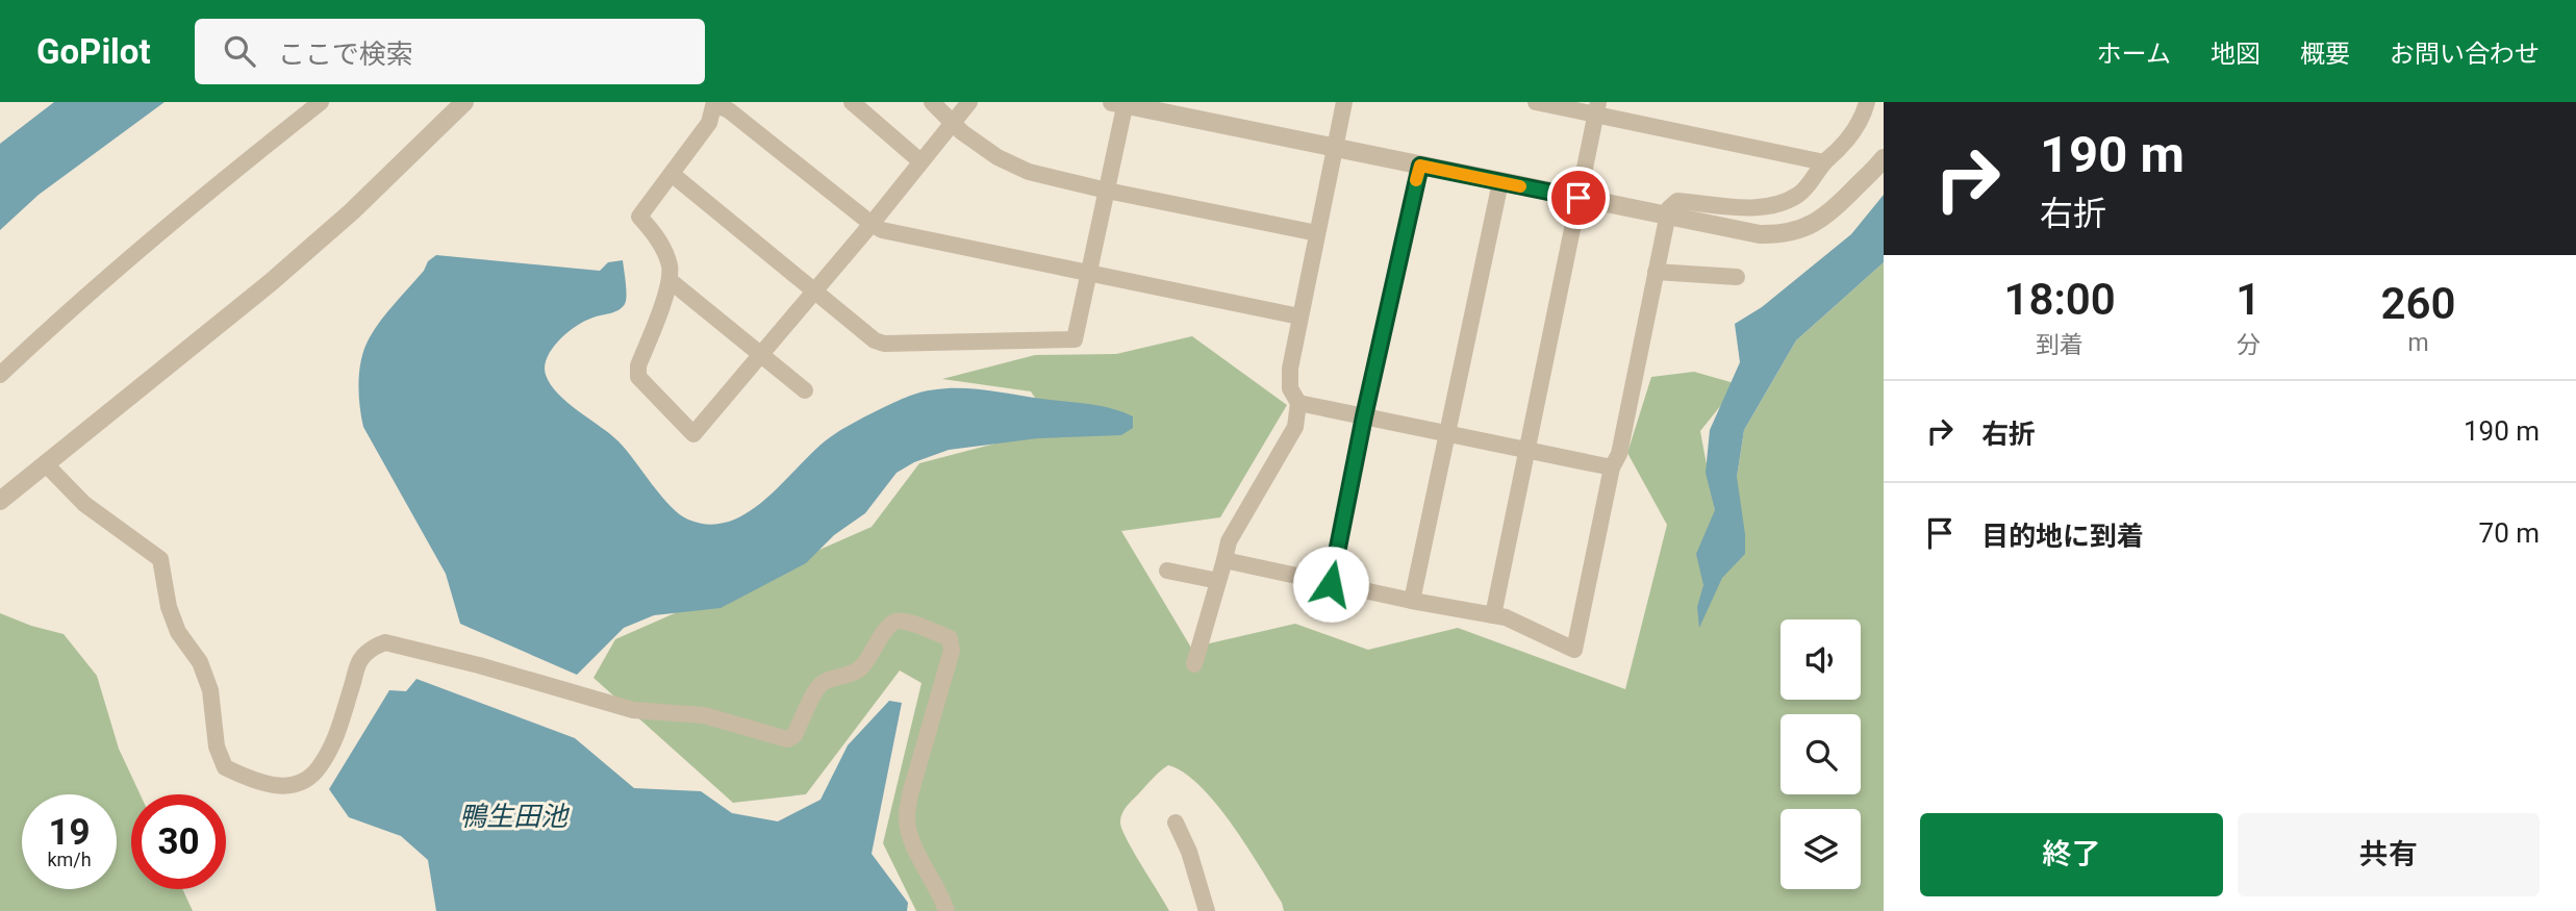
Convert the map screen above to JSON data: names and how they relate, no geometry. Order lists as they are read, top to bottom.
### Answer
{
  "water": ["鴨生田池"],
  "page": {
    "header": "GoPilot",
    "search": "ここで検索",
    "nav": [
      "ホーム",
      "地図",
      "概要",
      "お問い合わせ"
    ],
    "turn": ["190 m", "右折"],
    "eta": [
      "18:00",
      "到着",
      "1",
      "分",
      "260",
      "m"
    ],
    "list": [
      {
        "name": "右折",
        "value": "190 m"
      },
      {
        "name": "目的地に到着",
        "value": "70 m"
      }
    ],
    "speed": "19 km/h",
    "limit": "30",
    "buttons": ["終了", "共有"]
  }
}
